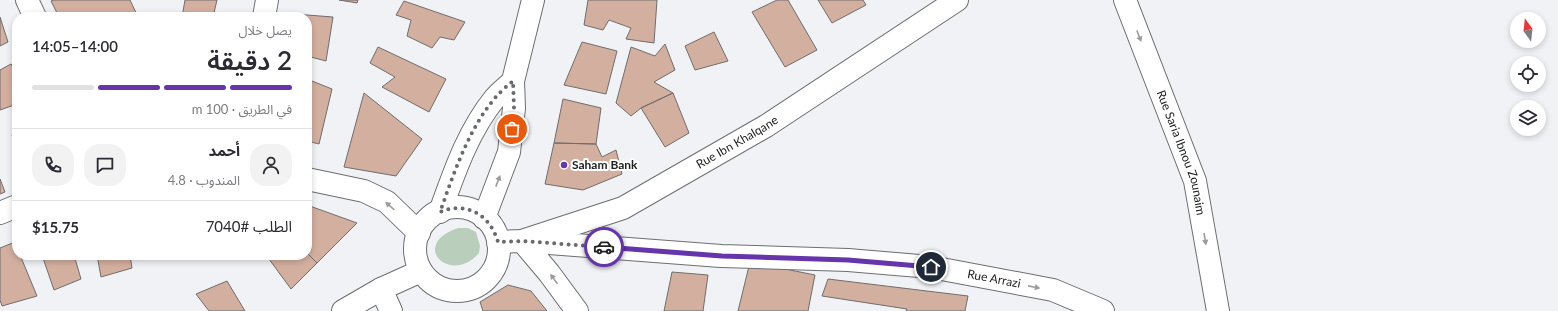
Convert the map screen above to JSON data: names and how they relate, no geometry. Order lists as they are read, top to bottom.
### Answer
{
  "streets": {
    "street": ["Rue Ibn Khalqane", "Rue Saria Ibnou Zounaim", "Rue Arrazi"]
  },
  "crossings": [
    ["Rue Ibn Khalqane", "Rue Arrazi"]
  ],
  "one_way": ["Rue Saria Ibnou Zounaim", "Rue Arrazi"],
  "places": ["Saham Bank"],
  "north": "top",
  "page": {
    "heading": ["2 دقيقة", "يصل خلال", "14:00–14:05"],
    "panel": [
      "أحمد",
      "المندوب · 4.8",
      "الطلب #7040",
      "$15.75"
    ],
    "bar": "في الطريق · 100 m"
  }
}
